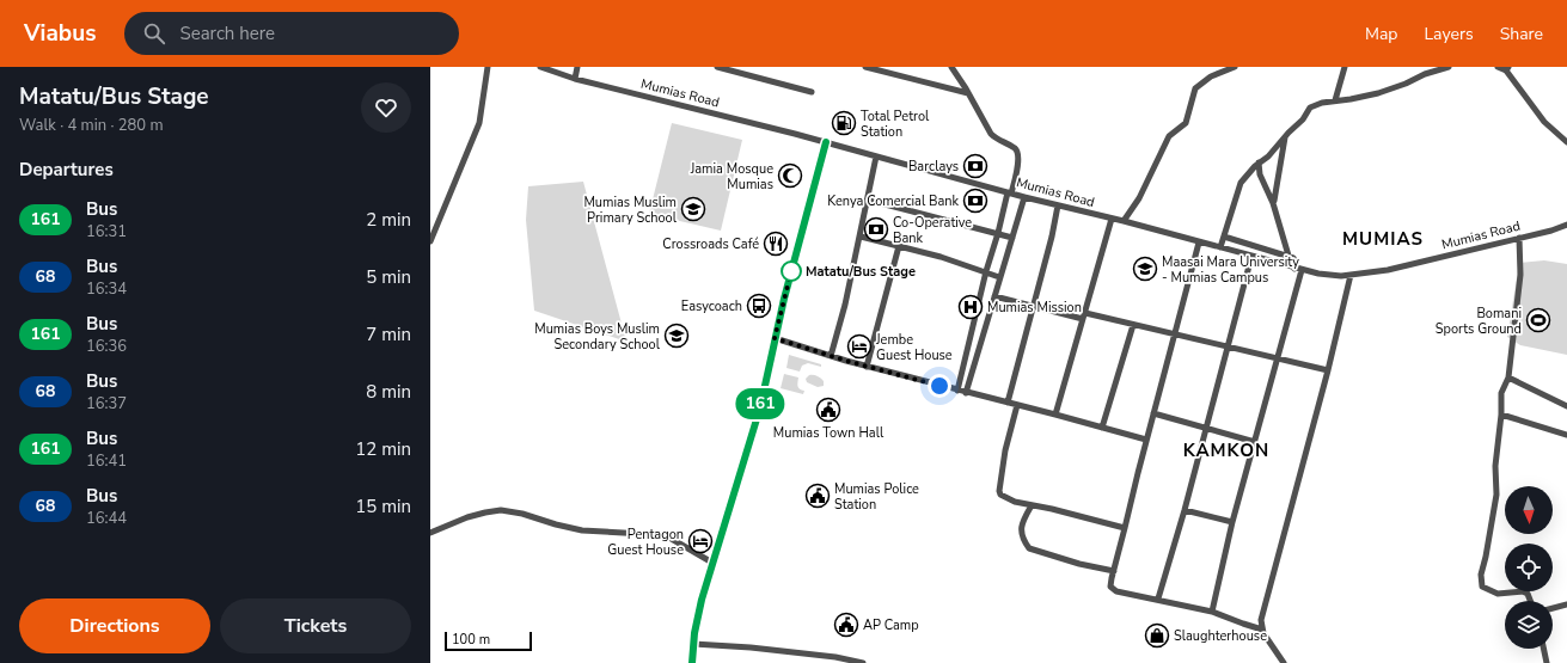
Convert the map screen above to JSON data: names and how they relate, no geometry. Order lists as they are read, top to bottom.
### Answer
{
  "streets": {
    "street": ["Mumias Road"]
  },
  "districts": ["MUMIAS", "KAMKON"],
  "places": {
    "fuel station": ["Total Petrol Station"],
    "bank": ["Barclays", "Kenya Comercial Bank", "Co-Operative Bank"],
    "mosque": ["Jamia Mosque Mumias"],
    "school or university": ["Mumias Muslim Primary School", "Maasai Mara University - Mumias Campus", "Mumias Boys Muslim Secondary School"],
    "restaurant": ["Crossroads Café"],
    "other": ["Matatu/Bus Stage"],
    "bus stop": ["Easycoach"],
    "hospital": ["Mumias Mission"],
    "sports": ["Bomani Sports Ground"],
    "hotel": ["Jembe Guest House", "Pentagon Guest House"],
    "public building": ["Mumias Town Hall", "Mumias Police Station", "AP Camp"],
    "shop": ["Slaughterhouse"]
  },
  "lines": ["bus line 161"],
  "scale_bar": "100 m",
  "north": "bottom",
  "page": {
    "header": "Viabus",
    "search": "Search here",
    "nav": ["Map", "Layers", "Share"],
    "heading": [
      ["Matatu/Bus Stage", "Walk · 4 min · 280 m"],
      "Departures"
    ],
    "on_map": "161",
    "list": [
      {
        "mark": "161",
        "name": "Bus",
        "note": "16:31",
        "value": "2 min"
      },
      {
        "mark": "68",
        "name": "Bus",
        "note": "16:34",
        "value": "5 min"
      },
      {
        "mark": "161",
        "name": "Bus",
        "note": "16:36",
        "value": "7 min"
      },
      {
        "mark": "68",
        "name": "Bus",
        "note": "16:37",
        "value": "8 min"
      },
      {
        "mark": "161",
        "name": "Bus",
        "note": "16:41",
        "value": "12 min"
      },
      {
        "mark": "68",
        "name": "Bus",
        "note": "16:44",
        "value": "15 min"
      }
    ],
    "buttons": ["Directions", "Tickets"],
    "scale": "100 m"
  }
}
